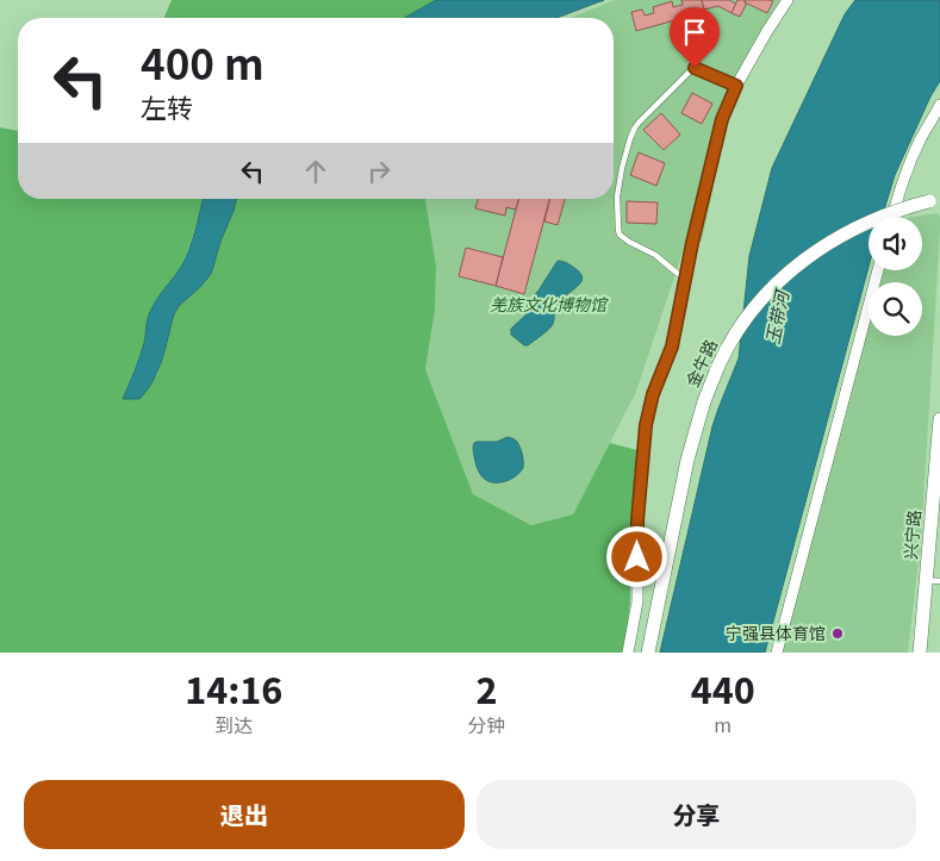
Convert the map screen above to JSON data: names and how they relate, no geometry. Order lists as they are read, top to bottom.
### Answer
{
  "streets": {
    "main road": ["金牛路", "兴宁路"]
  },
  "water": ["玉带河"],
  "parks": ["羌族文化博物馆"],
  "places": ["宁强县体育馆"],
  "page": {
    "turn": ["400 m", "左转"],
    "eta": [
      "14:16",
      "到达",
      "2",
      "分钟",
      "440",
      "m"
    ],
    "buttons": ["退出", "分享"]
  }
}
